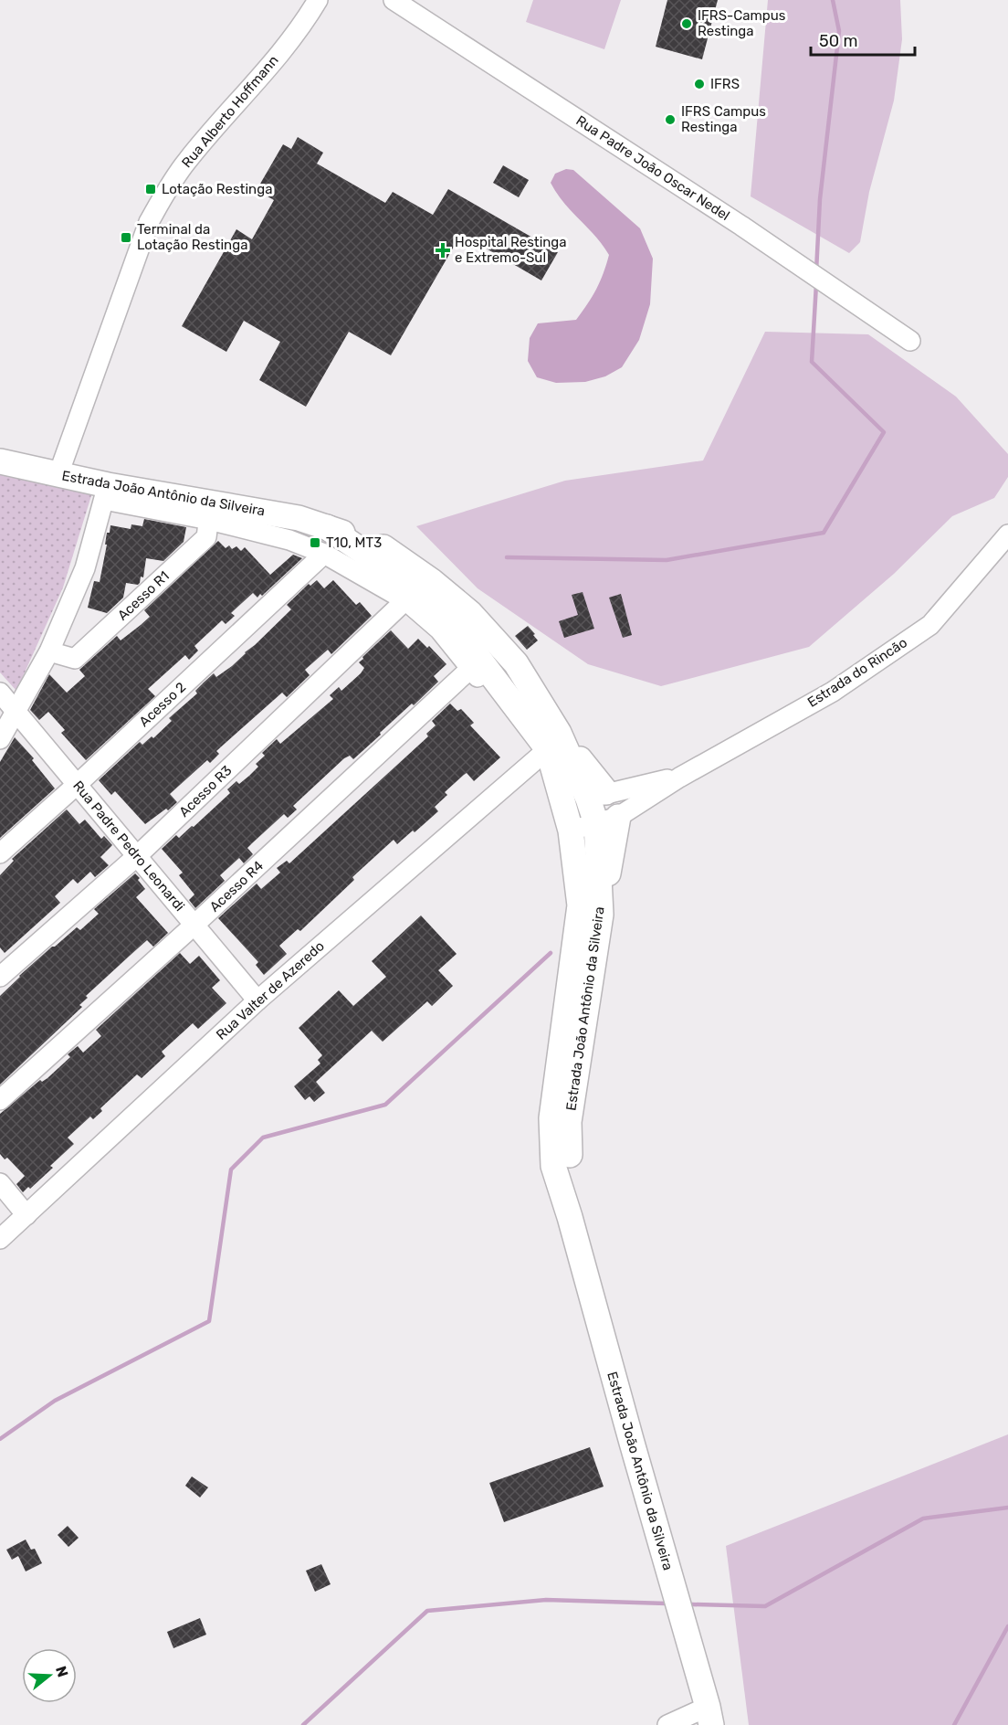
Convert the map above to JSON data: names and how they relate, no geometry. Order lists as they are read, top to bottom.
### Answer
{
  "streets": {
    "main road": ["Estrada João Antônio da Silveira"],
    "street": [
      "Rua Alberto Hoffmann",
      "Rua Padre João Oscar Nedel",
      "Acesso R1",
      "Estrada do Rincão",
      "Acesso 2",
      "Acesso R3",
      "Rua Padre Pedro Leonardi",
      "Acesso R4",
      "Rua Valter de Azeredo"
    ]
  },
  "crossings": [
    ["Rua Alberto Hoffmann", "Estrada João Antônio da Silveira"],
    ["Estrada João Antônio da Silveira", "Acesso R1"],
    ["Estrada João Antônio da Silveira", "Estrada do Rincão"],
    ["Estrada João Antônio da Silveira", "Acesso 2"],
    ["Estrada João Antônio da Silveira", "Acesso R3"],
    ["Estrada João Antônio da Silveira", "Acesso R4"],
    ["Estrada João Antônio da Silveira", "Rua Valter de Azeredo"],
    ["Acesso 2", "Rua Padre Pedro Leonardi"],
    ["Acesso R3", "Rua Padre Pedro Leonardi"],
    ["Rua Padre Pedro Leonardi", "Acesso R4"],
    ["Rua Padre Pedro Leonardi", "Rua Valter de Azeredo"]
  ],
  "places": {
    "other": ["IFRS-Campus Restinga", "IFRS", "IFRS Campus Restinga"],
    "transit": ["Lotação Restinga", "Terminal da Lotação Restinga", "T10, MT3"],
    "health": ["Hospital Restinga e Extremo-Sul"]
  },
  "scale_bar": "50 m",
  "north": "right"
}
